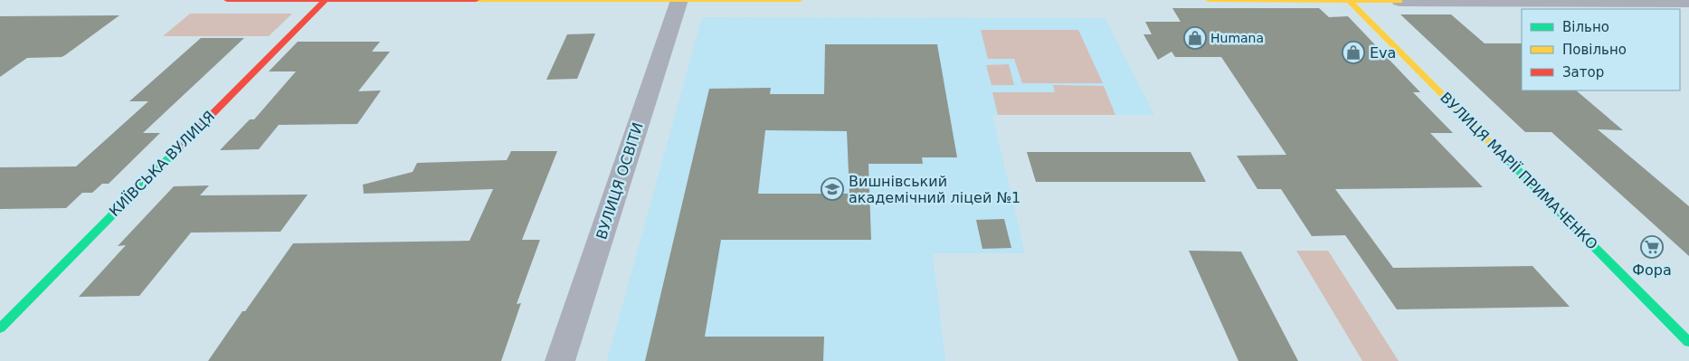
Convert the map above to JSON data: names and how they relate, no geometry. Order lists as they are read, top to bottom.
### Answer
{
  "streets": {
    "street": ["КИЇВСЬКА ВУЛИЦЯ", "ВУЛИЦЯ МАРІЇ ПРИМАЧЕНКО", "ВУЛИЦЯ ОСВІТИ"]
  },
  "places": {
    "shop": ["Humana", "Eva"],
    "school or university": ["Вишнівський академічний ліцей №1"],
    "supermarket": ["Фора"]
  },
  "legend": ["Вільно", "Повільно", "Затор"]
}
